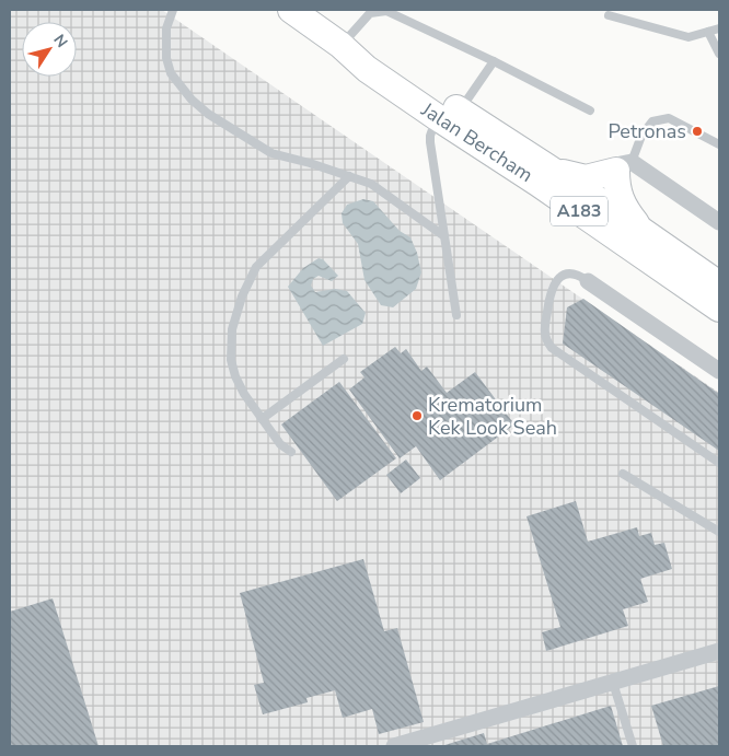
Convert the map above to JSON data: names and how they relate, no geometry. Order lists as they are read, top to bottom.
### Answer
{
  "streets": {
    "main road": ["Jalan Bercham", "A183"]
  },
  "places": ["Petronas", "Krematorium Kek Look Seah"],
  "north": "top right"
}
